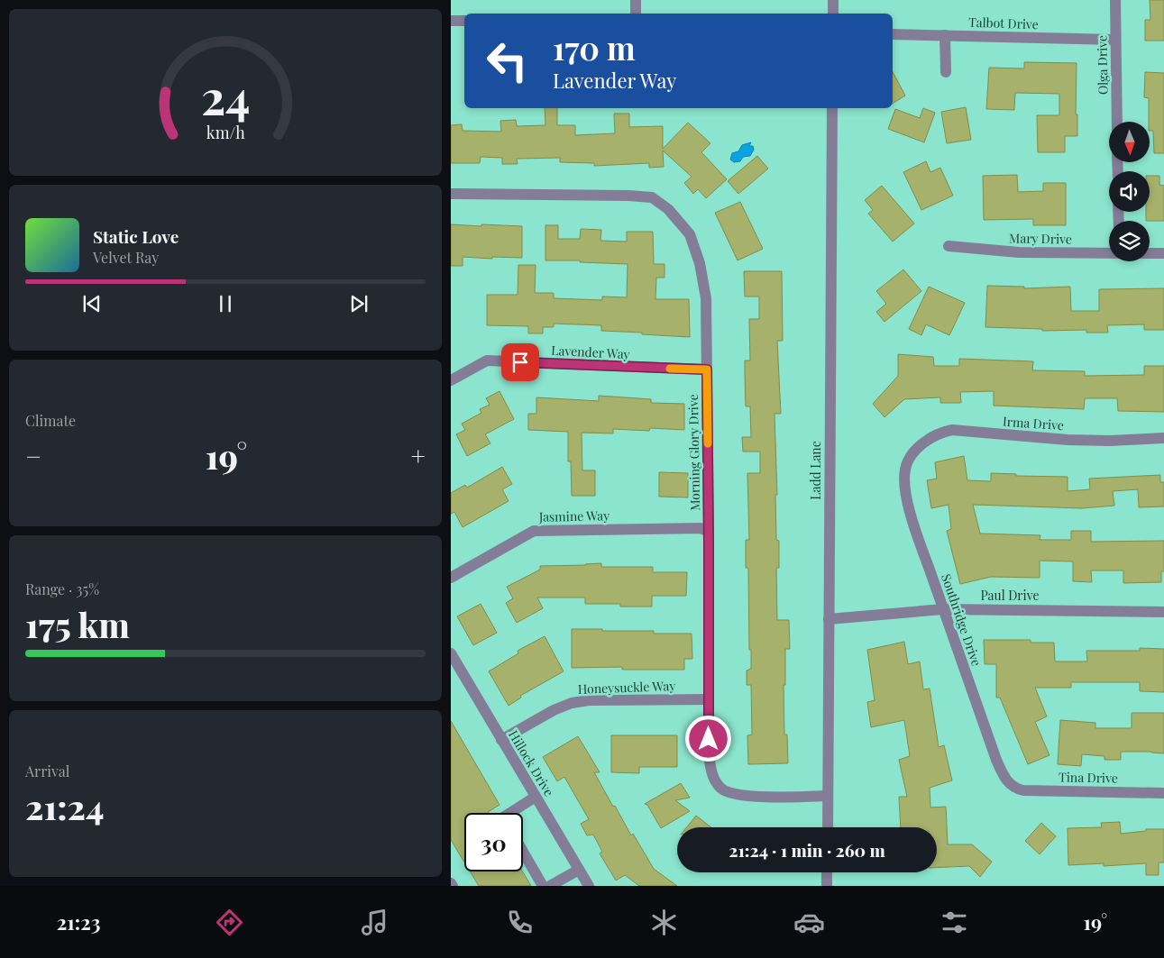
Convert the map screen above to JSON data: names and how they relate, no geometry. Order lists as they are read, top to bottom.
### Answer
{
  "streets": {
    "street": [
      "Talbot Drive",
      "Olga Drive",
      "Mary Drive",
      "Lavender Way",
      "Irma Drive",
      "Morning Glory Drive",
      "Ladd Lane",
      "Jasmine Way",
      "Paul Drive",
      "Southridge Drive",
      "Honeysuckle Way",
      "Hillock Drive",
      "Tina Drive"
    ]
  },
  "crossings": [
    ["Talbot Drive", "Olga Drive"],
    ["Lavender Way", "Morning Glory Drive"],
    ["Irma Drive", "Southridge Drive"],
    ["Morning Glory Drive", "Ladd Lane"],
    ["Morning Glory Drive", "Jasmine Way"],
    ["Morning Glory Drive", "Honeysuckle Way"],
    ["Ladd Lane", "Paul Drive"],
    ["Paul Drive", "Southridge Drive"],
    ["Southridge Drive", "Tina Drive"],
    ["Honeysuckle Way", "Hillock Drive"]
  ],
  "north": "bottom",
  "page": {
    "turn": ["170 m", "Lavender Way"],
    "song": ["Static Love", "Velvet Ray"],
    "tile": [
      "Climate",
      ["Range · 35%", "175 km"],
      ["Arrival", "21:24"]
    ],
    "heat": ["−", "19°", "+"],
    "limit": "30",
    "trip": "21:24 · 1 min · 260 m",
    "tabs": ["21:23", "19°"],
    "gauge": ["24", "km/h"]
  }
}
